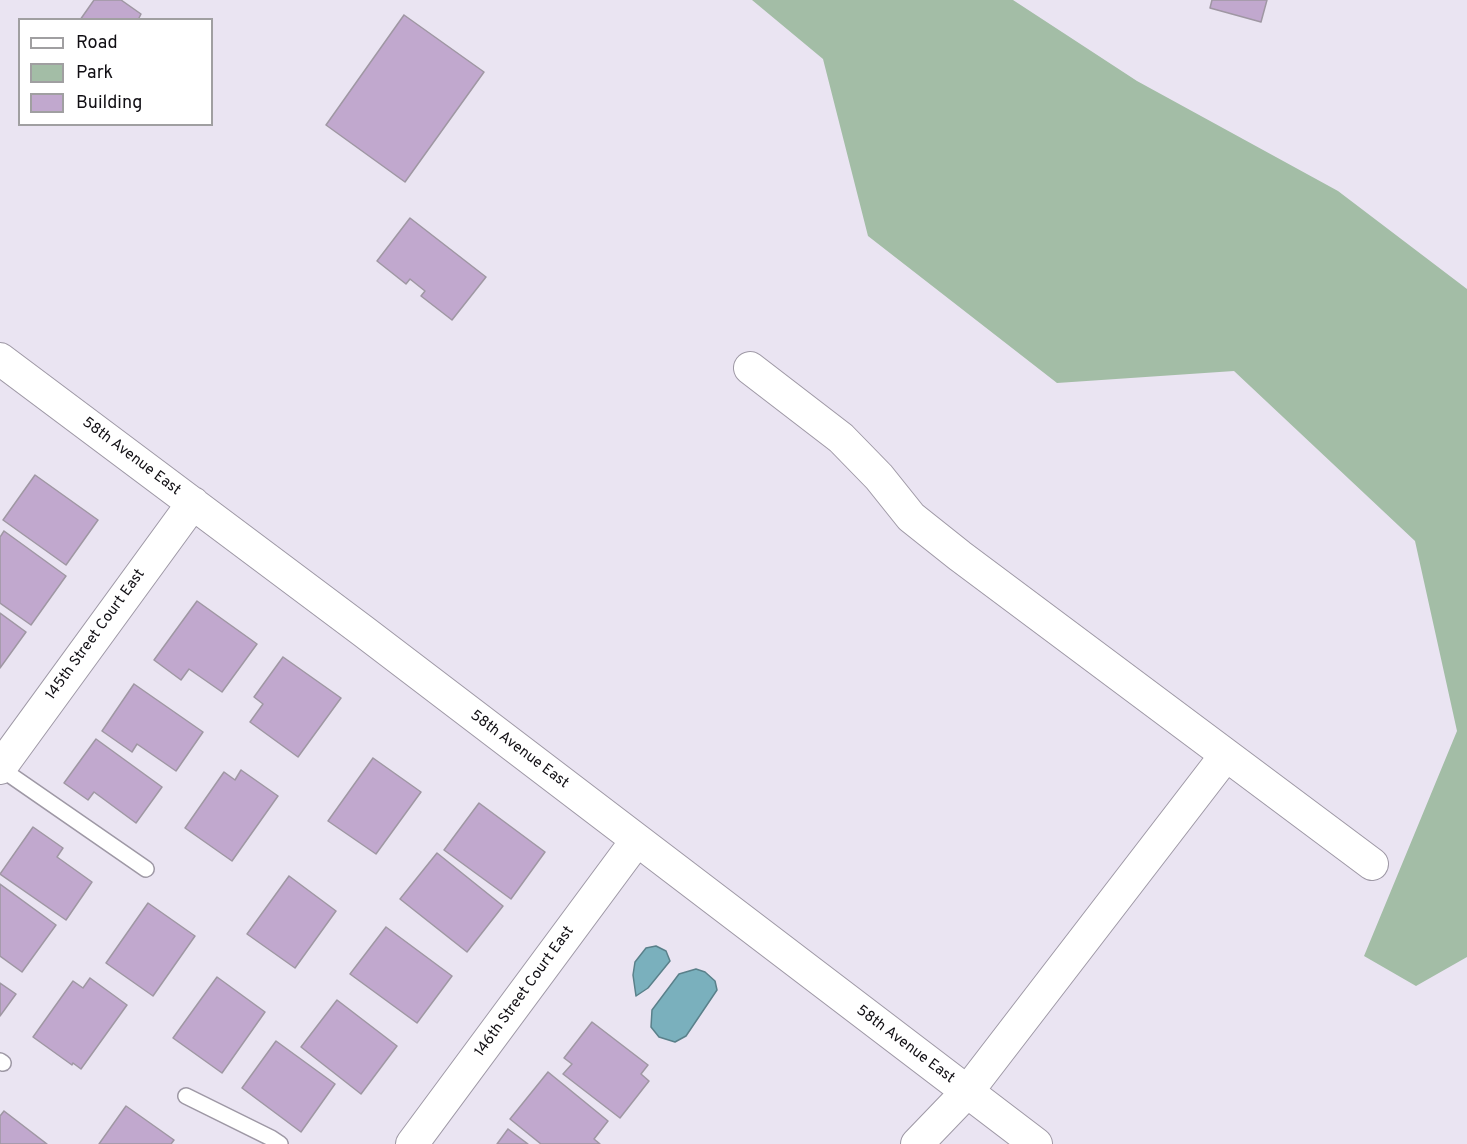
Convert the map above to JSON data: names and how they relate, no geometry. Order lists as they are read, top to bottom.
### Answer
{
  "streets": {
    "street": ["58th Avenue East", "145th Street Court East", "146th Street Court East"]
  },
  "crossings": [
    ["58th Avenue East", "145th Street Court East"],
    ["58th Avenue East", "146th Street Court East"]
  ],
  "legend": ["Road", "Park", "Building"]
}
